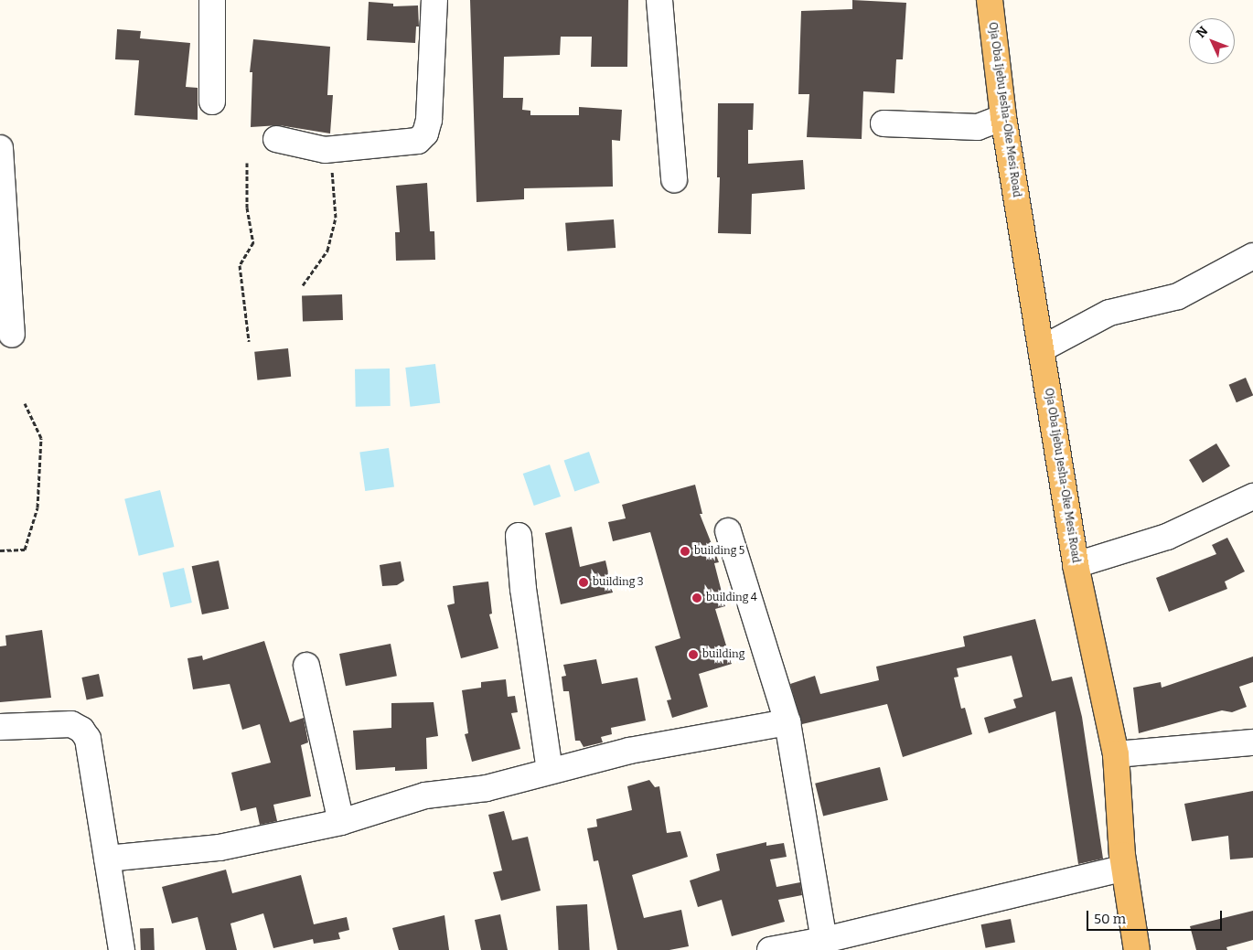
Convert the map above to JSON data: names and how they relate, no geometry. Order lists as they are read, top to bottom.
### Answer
{
  "streets": {
    "main road": ["Oja Oba Ijebu Jesha-Oke Mesi Road"]
  },
  "places": [
    "building 5",
    "building 3",
    "building 4",
    "building"
  ],
  "scale_bar": "50 m",
  "north": "top left"
}
